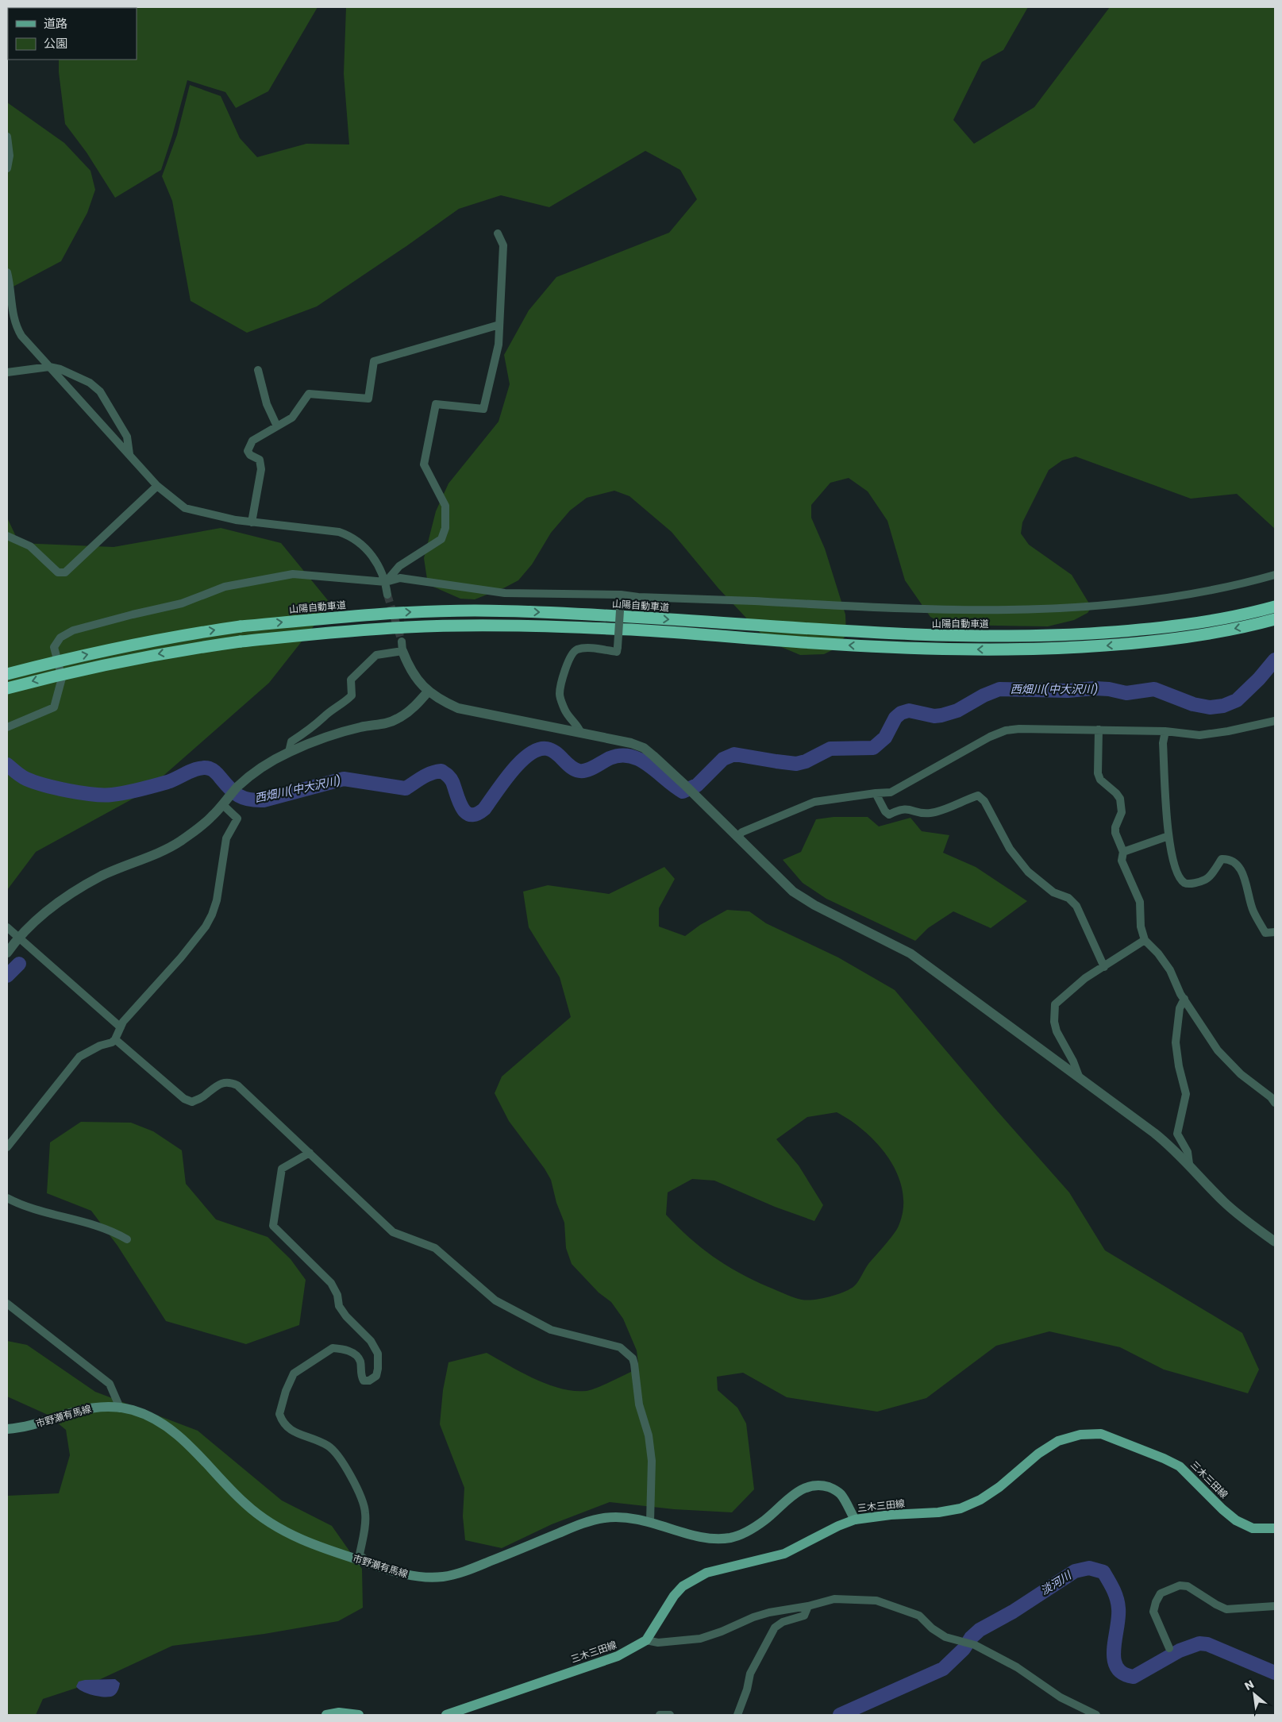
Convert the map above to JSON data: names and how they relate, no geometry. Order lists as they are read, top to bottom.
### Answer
{
  "streets": {
    "highway": ["山陽自動車道"],
    "main road": ["市野瀬有馬線", "三木三田線"]
  },
  "crossings": [
    ["市野瀬有馬線", "三木三田線"]
  ],
  "water": ["西畑川(中大沢川)", "淡河川"],
  "legend": ["道路", "公園"],
  "north": "top left"
}
